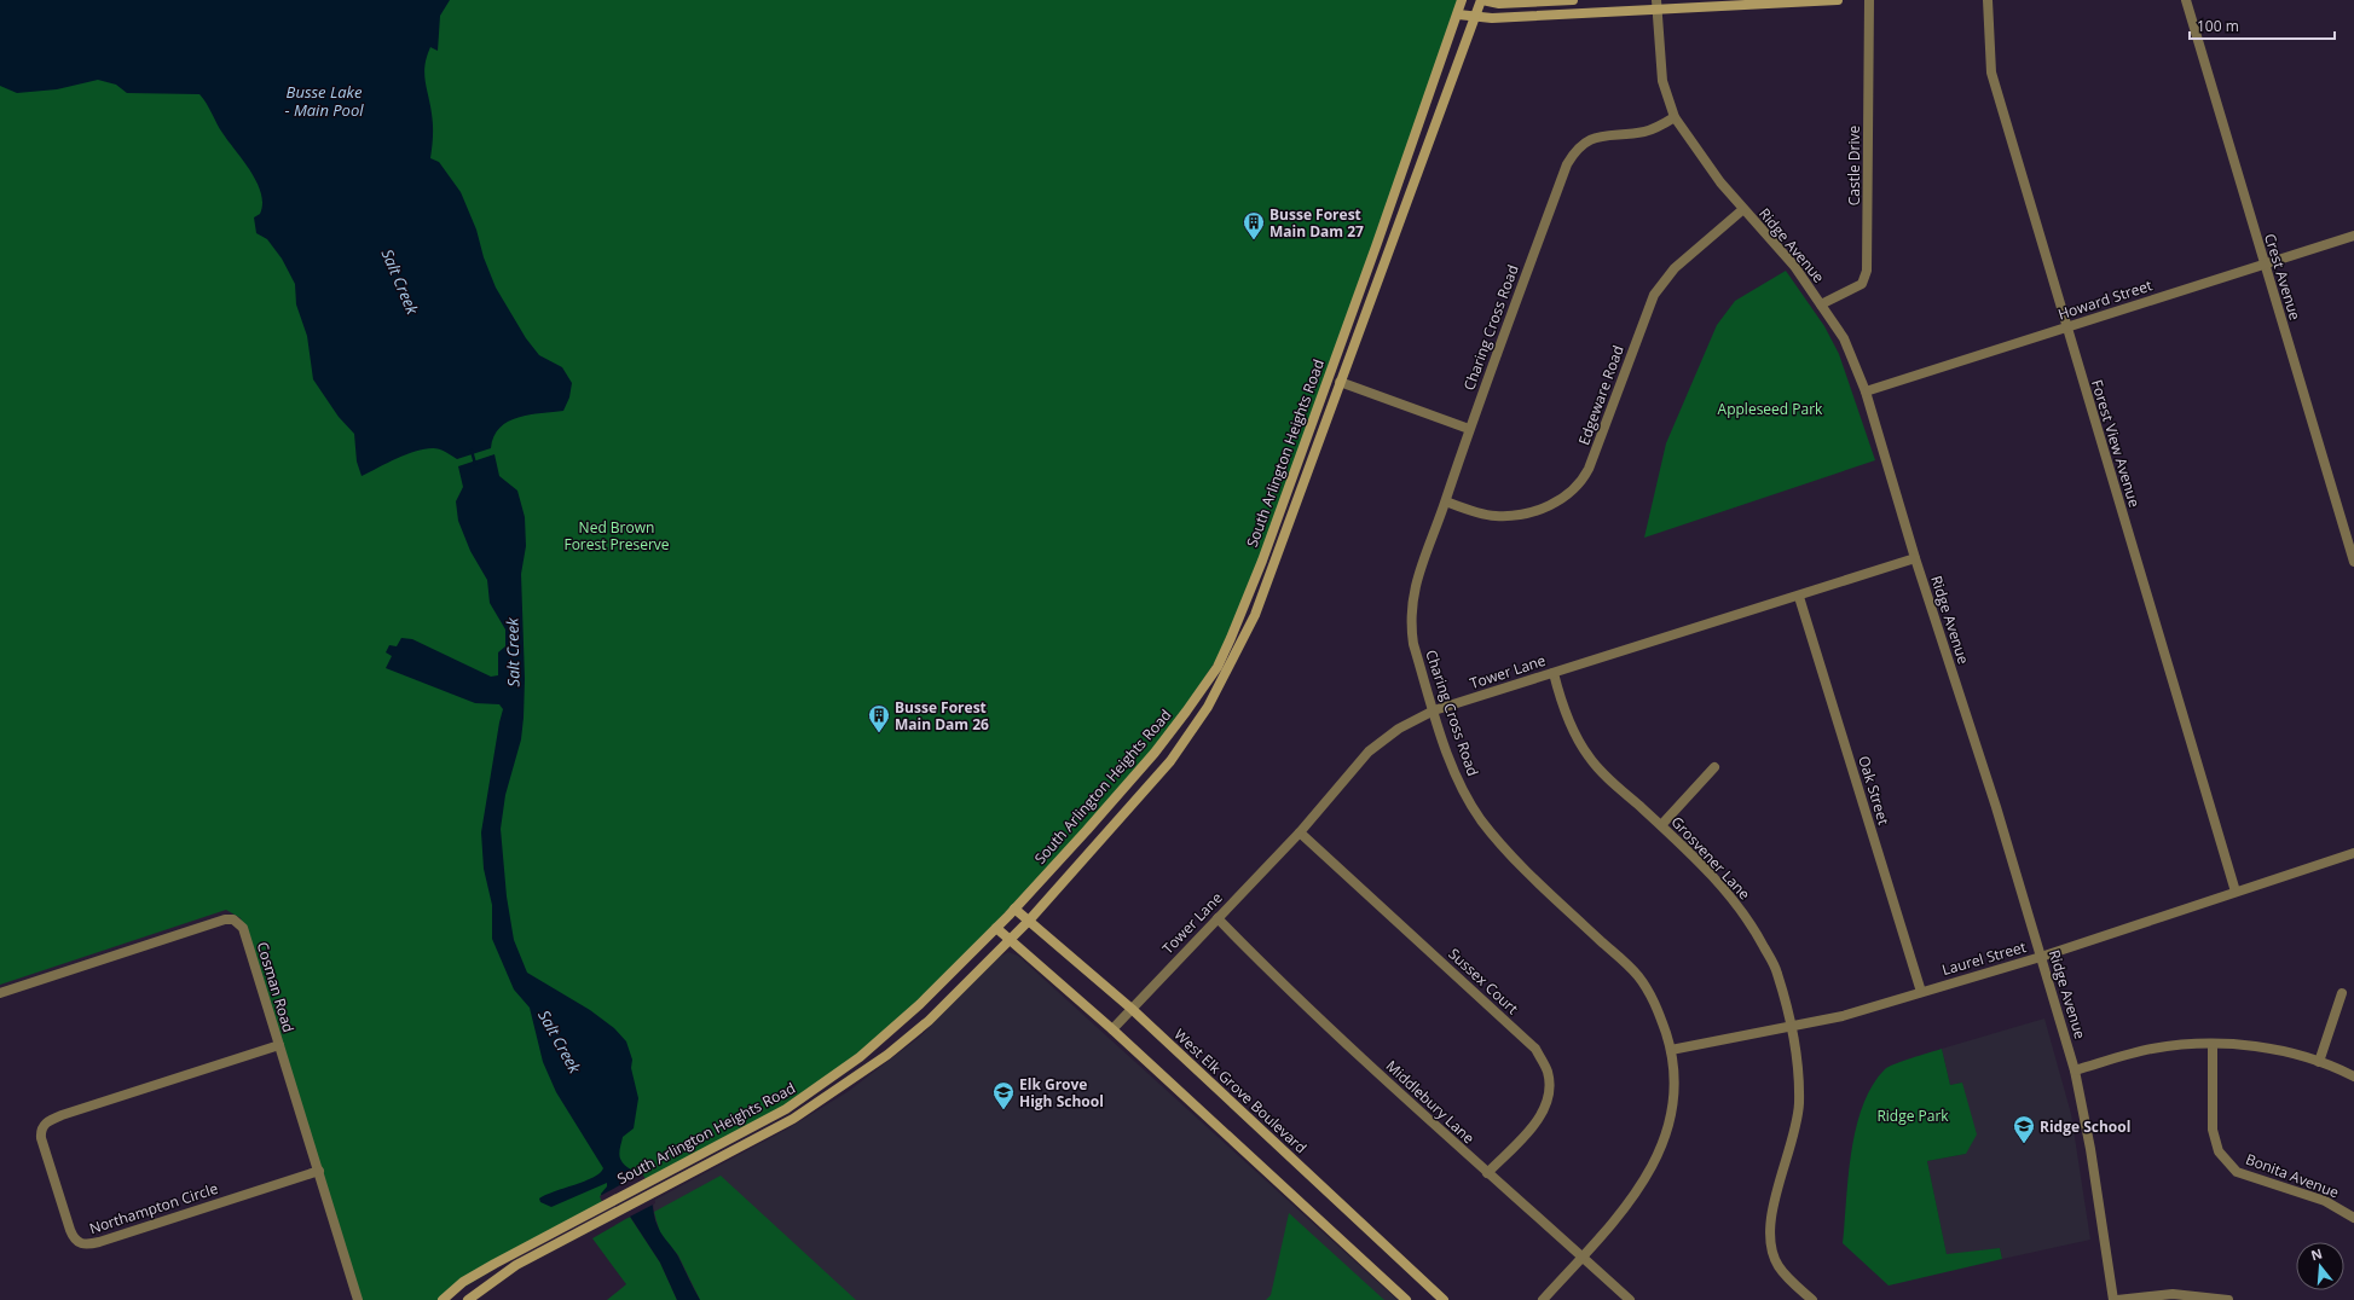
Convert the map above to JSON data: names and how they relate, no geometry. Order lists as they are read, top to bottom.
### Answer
{
  "streets": {
    "main road": ["South Arlington Heights Road", "West Elk Grove Boulevard"],
    "street": [
      "Castle Drive",
      "Ridge Avenue",
      "Crest Avenue",
      "Howard Street",
      "Charing Cross Road",
      "Edgeware Road",
      "Forest View Avenue",
      "Tower Lane",
      "Oak Street",
      "Grosvener Lane",
      "Laurel Street",
      "Sussex Court",
      "Cosman Road",
      "Middlebury Lane",
      "Bonita Avenue",
      "Northampton Circle"
    ]
  },
  "crossings": [
    ["Castle Drive", "Ridge Avenue"],
    ["Ridge Avenue", "Howard Street"],
    ["Ridge Avenue", "Charing Cross Road"],
    ["Ridge Avenue", "Edgeware Road"],
    ["Ridge Avenue", "Tower Lane"],
    ["Ridge Avenue", "Laurel Street"],
    ["Crest Avenue", "Howard Street"],
    ["Howard Street", "Forest View Avenue"],
    ["Charing Cross Road", "Edgeware Road"],
    ["Charing Cross Road", "Tower Lane"],
    ["Charing Cross Road", "Laurel Street"],
    ["Charing Cross Road", "Middlebury Lane"],
    ["Forest View Avenue", "Laurel Street"],
    ["South Arlington Heights Road", "West Elk Grove Boulevard"],
    ["Tower Lane", "Oak Street"],
    ["Tower Lane", "Grosvener Lane"],
    ["Tower Lane", "Sussex Court"],
    ["Tower Lane", "West Elk Grove Boulevard"],
    ["Tower Lane", "Middlebury Lane"],
    ["Oak Street", "Laurel Street"],
    ["Grosvener Lane", "Laurel Street"],
    ["Sussex Court", "Middlebury Lane"],
    ["Cosman Road", "Northampton Circle"]
  ],
  "water": ["Busse Lake - Main Pool", "Salt Creek"],
  "parks": ["Appleseed Park", "Ned Brown Forest Preserve", "Ridge Park"],
  "places": {
    "building": ["Busse Forest Main Dam 27", "Busse Forest Main Dam 26"],
    "school or university": ["Elk Grove High School", "Ridge School"]
  },
  "scale_bar": "100 m",
  "north": "top"
}
